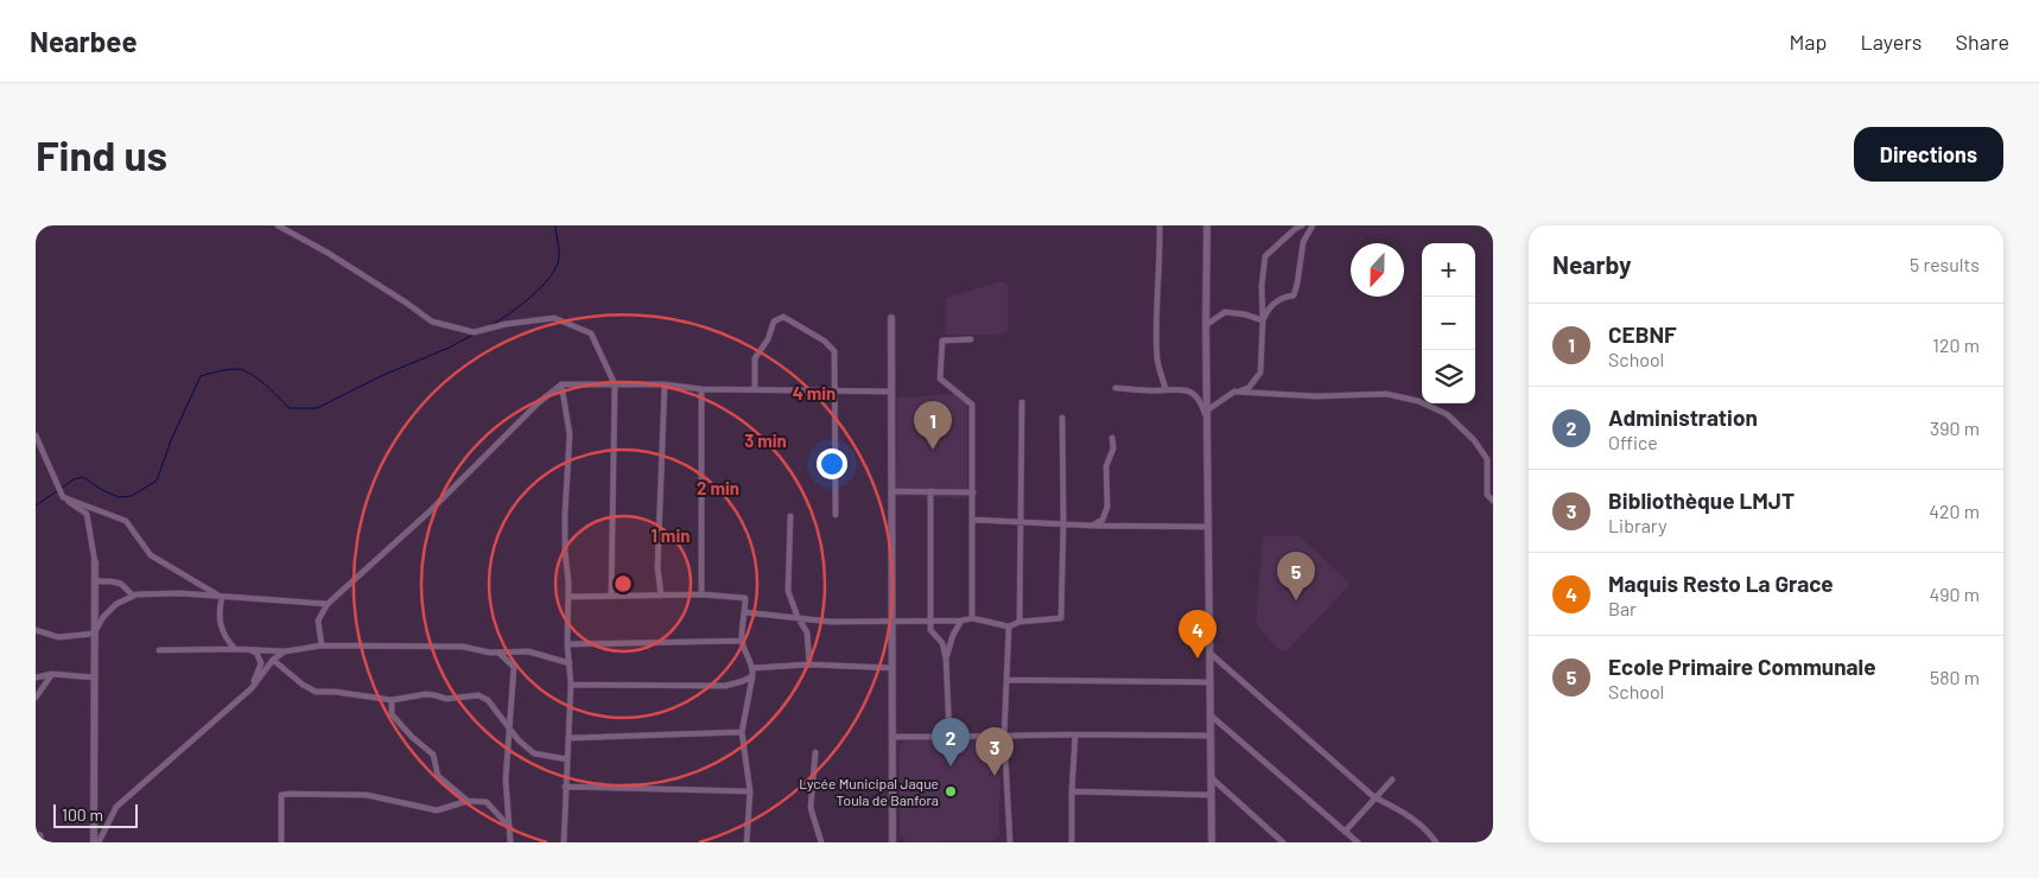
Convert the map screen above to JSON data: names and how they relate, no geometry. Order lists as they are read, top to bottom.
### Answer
{
  "places": ["Lycée Municipal Jaque Toula de Banfora"],
  "scale_bar": "100 m",
  "north": "bottom",
  "page": {
    "header": "Nearbee",
    "nav": ["Map", "Layers", "Share"],
    "buttons": "Directions",
    "title": "Find us",
    "heading": ["Nearby", "5 results"],
    "map_buttons": ["+", "−"],
    "list": [
      {
        "mark": "1",
        "name": "CEBNF",
        "note": "School",
        "value": "120 m"
      },
      {
        "mark": "2",
        "name": "Administration",
        "note": "Office",
        "value": "390 m"
      },
      {
        "mark": "3",
        "name": "Bibliothèque LMJT",
        "note": "Library",
        "value": "420 m"
      },
      {
        "mark": "4",
        "name": "Maquis Resto La Grace",
        "note": "Bar",
        "value": "490 m"
      },
      {
        "mark": "5",
        "name": "Ecole Primaire Communale",
        "note": "School",
        "value": "580 m"
      }
    ],
    "pins": [
      "1",
      "5",
      "4",
      "2",
      "3"
    ],
    "scale": "100 m"
  },
  "rings": [
    "4 min",
    "3 min",
    "2 min",
    "1 min"
  ]
}
